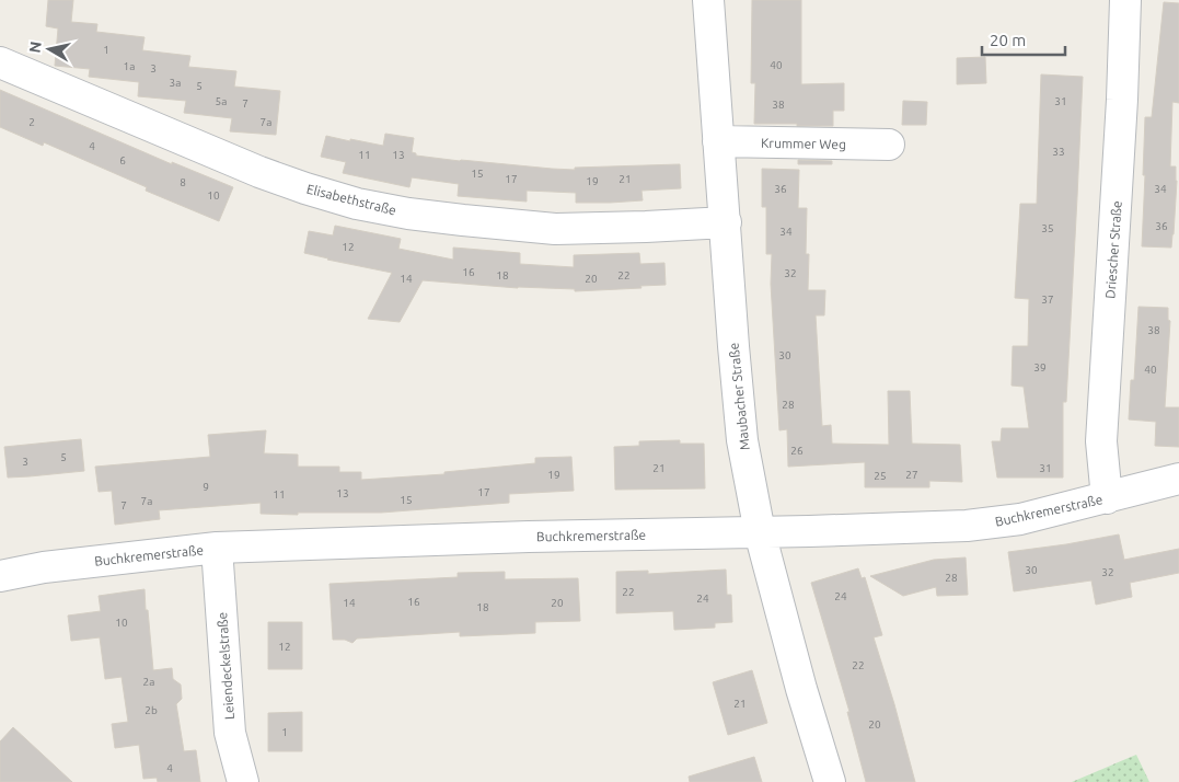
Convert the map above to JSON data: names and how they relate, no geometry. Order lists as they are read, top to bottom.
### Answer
{
  "streets": {
    "street": [
      "Krummer Weg",
      "Elisabethstraße",
      "Driescher Straße",
      "Maubacher Straße",
      "Buchkremerstraße",
      "Leiendeckelstraße"
    ]
  },
  "crossings": [
    ["Krummer Weg", "Maubacher Straße"],
    ["Elisabethstraße", "Maubacher Straße"],
    ["Driescher Straße", "Buchkremerstraße"],
    ["Maubacher Straße", "Buchkremerstraße"],
    ["Buchkremerstraße", "Leiendeckelstraße"]
  ],
  "house_numbers": [
    "1",
    "40",
    "1a",
    "3",
    "3a",
    "5",
    "5a",
    "31",
    "7",
    "38",
    "2",
    "7a",
    "4",
    "33",
    "11",
    "13",
    "6",
    "15",
    "17",
    "21",
    "19",
    "8",
    "36",
    "34",
    "10",
    "36",
    "35",
    "34",
    "12",
    "16",
    "32",
    "18",
    "22",
    "14",
    "20",
    "37",
    "38",
    "30",
    "39",
    "40",
    "28",
    "26",
    "5",
    "3",
    "21",
    "31",
    "19",
    "27",
    "25",
    "9",
    "17",
    "13",
    "11",
    "15",
    "7a",
    "7",
    "30",
    "32",
    "28",
    "22",
    "24",
    "24",
    "16",
    "14",
    "20",
    "18",
    "10",
    "12",
    "22",
    "2a",
    "21",
    "2b",
    "20",
    "1",
    "4"
  ],
  "scale_bar": "20 m",
  "north": "left"
}
